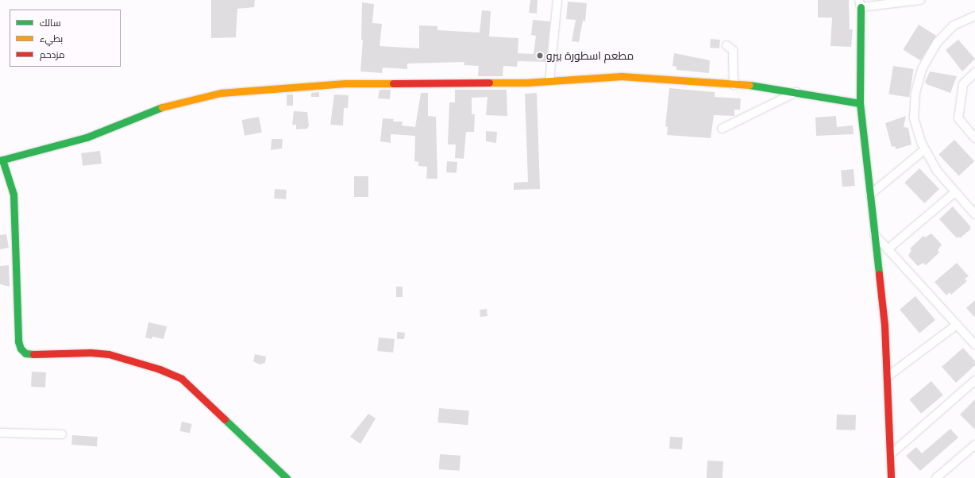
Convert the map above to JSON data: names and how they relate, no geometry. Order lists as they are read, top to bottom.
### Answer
{
  "places": ["مطعم اسطورة بيرو"],
  "legend": ["سالك", "بطيء", "مزدحم"]
}
